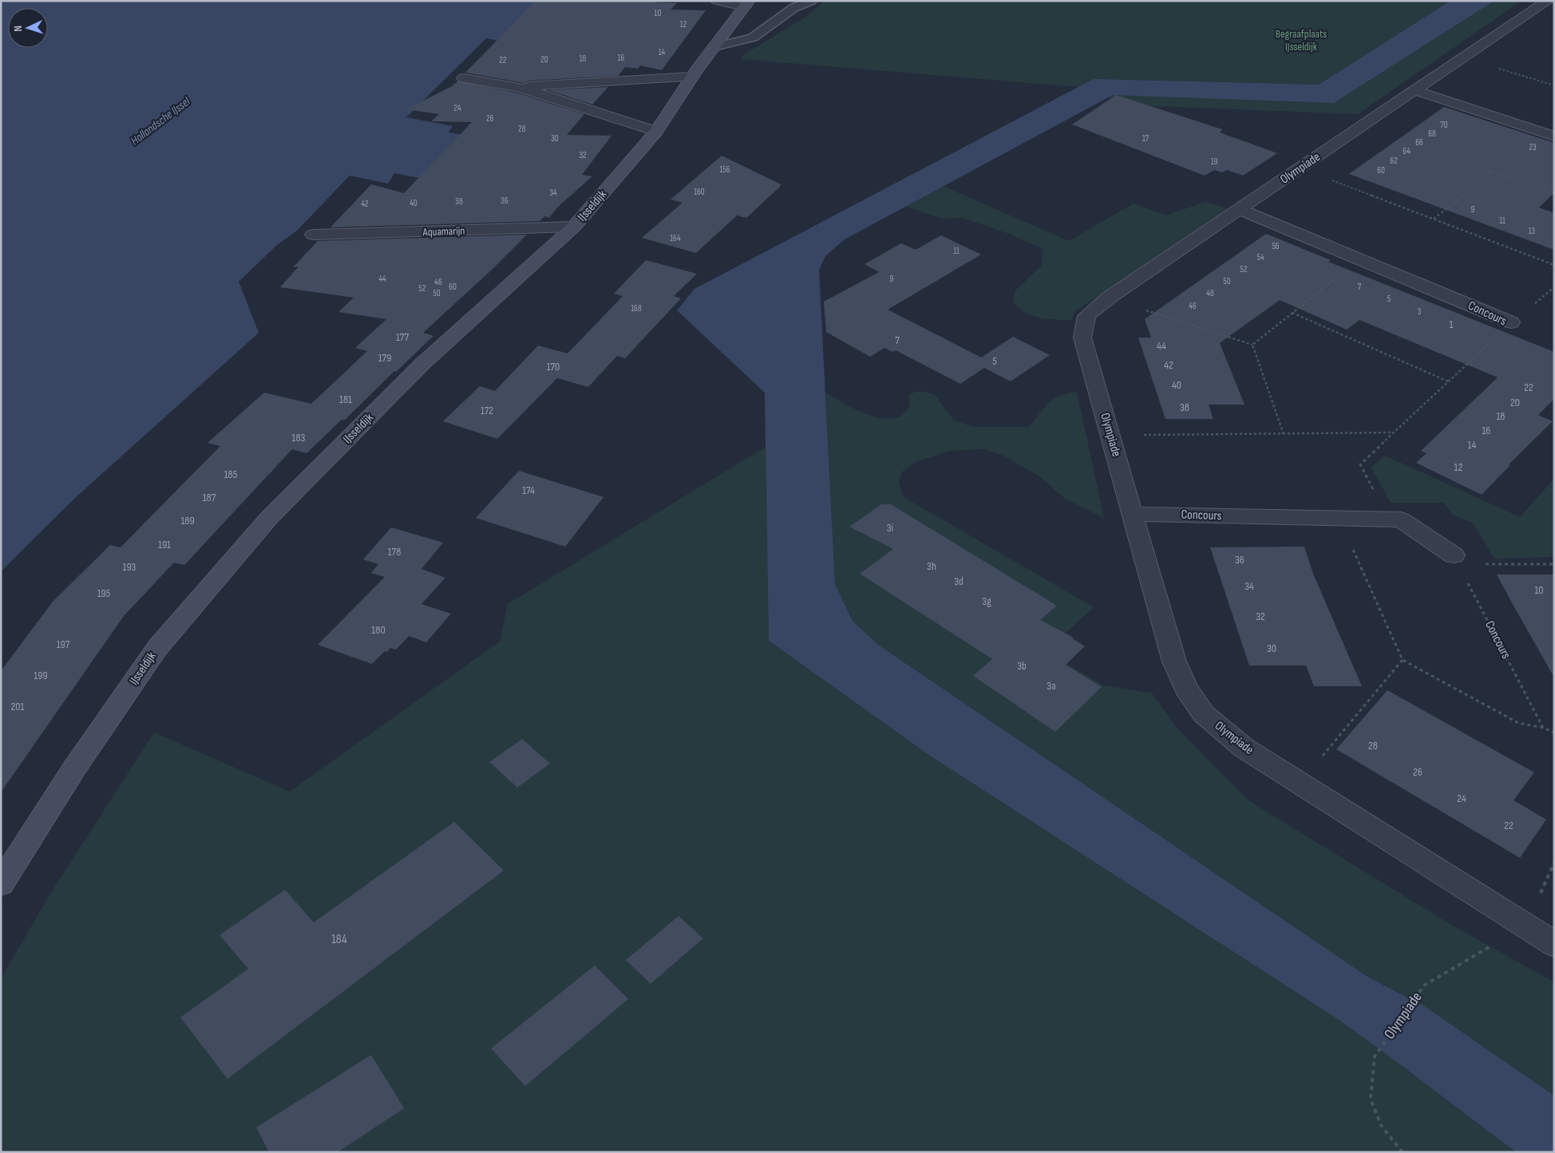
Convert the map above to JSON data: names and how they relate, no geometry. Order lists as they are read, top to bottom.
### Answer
{
  "streets": {
    "street": [
      "Olympiade",
      "IJsseldijk",
      "Aquamarijn",
      "Concours"
    ]
  },
  "crossings": [
    ["Olympiade", "Concours"],
    ["IJsseldijk", "Aquamarijn"]
  ],
  "water": ["Hollandsche IJssel"],
  "parks": ["Begraafplaats IJsseldijk"],
  "house_numbers": [
    "10",
    "12",
    "14",
    "16",
    "18",
    "20",
    "22",
    "24",
    "26",
    "70",
    "28",
    "68",
    "30",
    "17",
    "66",
    "23",
    "64",
    "32",
    "62",
    "19",
    "156",
    "60",
    "160",
    "34",
    "36",
    "38",
    "40",
    "42",
    "9",
    "11",
    "13",
    "164",
    "56",
    "11",
    "54",
    "52",
    "44",
    "9",
    "50",
    "46",
    "60",
    "7",
    "52",
    "50",
    "48",
    "5",
    "46",
    "168",
    "3",
    "1",
    "177",
    "7",
    "44",
    "179",
    "5",
    "42",
    "170",
    "40",
    "22",
    "181",
    "20",
    "38",
    "172",
    "18",
    "16",
    "183",
    "14",
    "12",
    "185",
    "174",
    "187",
    "189",
    "3i",
    "191",
    "178",
    "36",
    "3h",
    "193",
    "3d",
    "34",
    "10",
    "195",
    "3g",
    "32",
    "180",
    "197",
    "30",
    "3b",
    "199",
    "3a",
    "201",
    "28",
    "26",
    "24",
    "22",
    "184"
  ],
  "north": "left"
}
